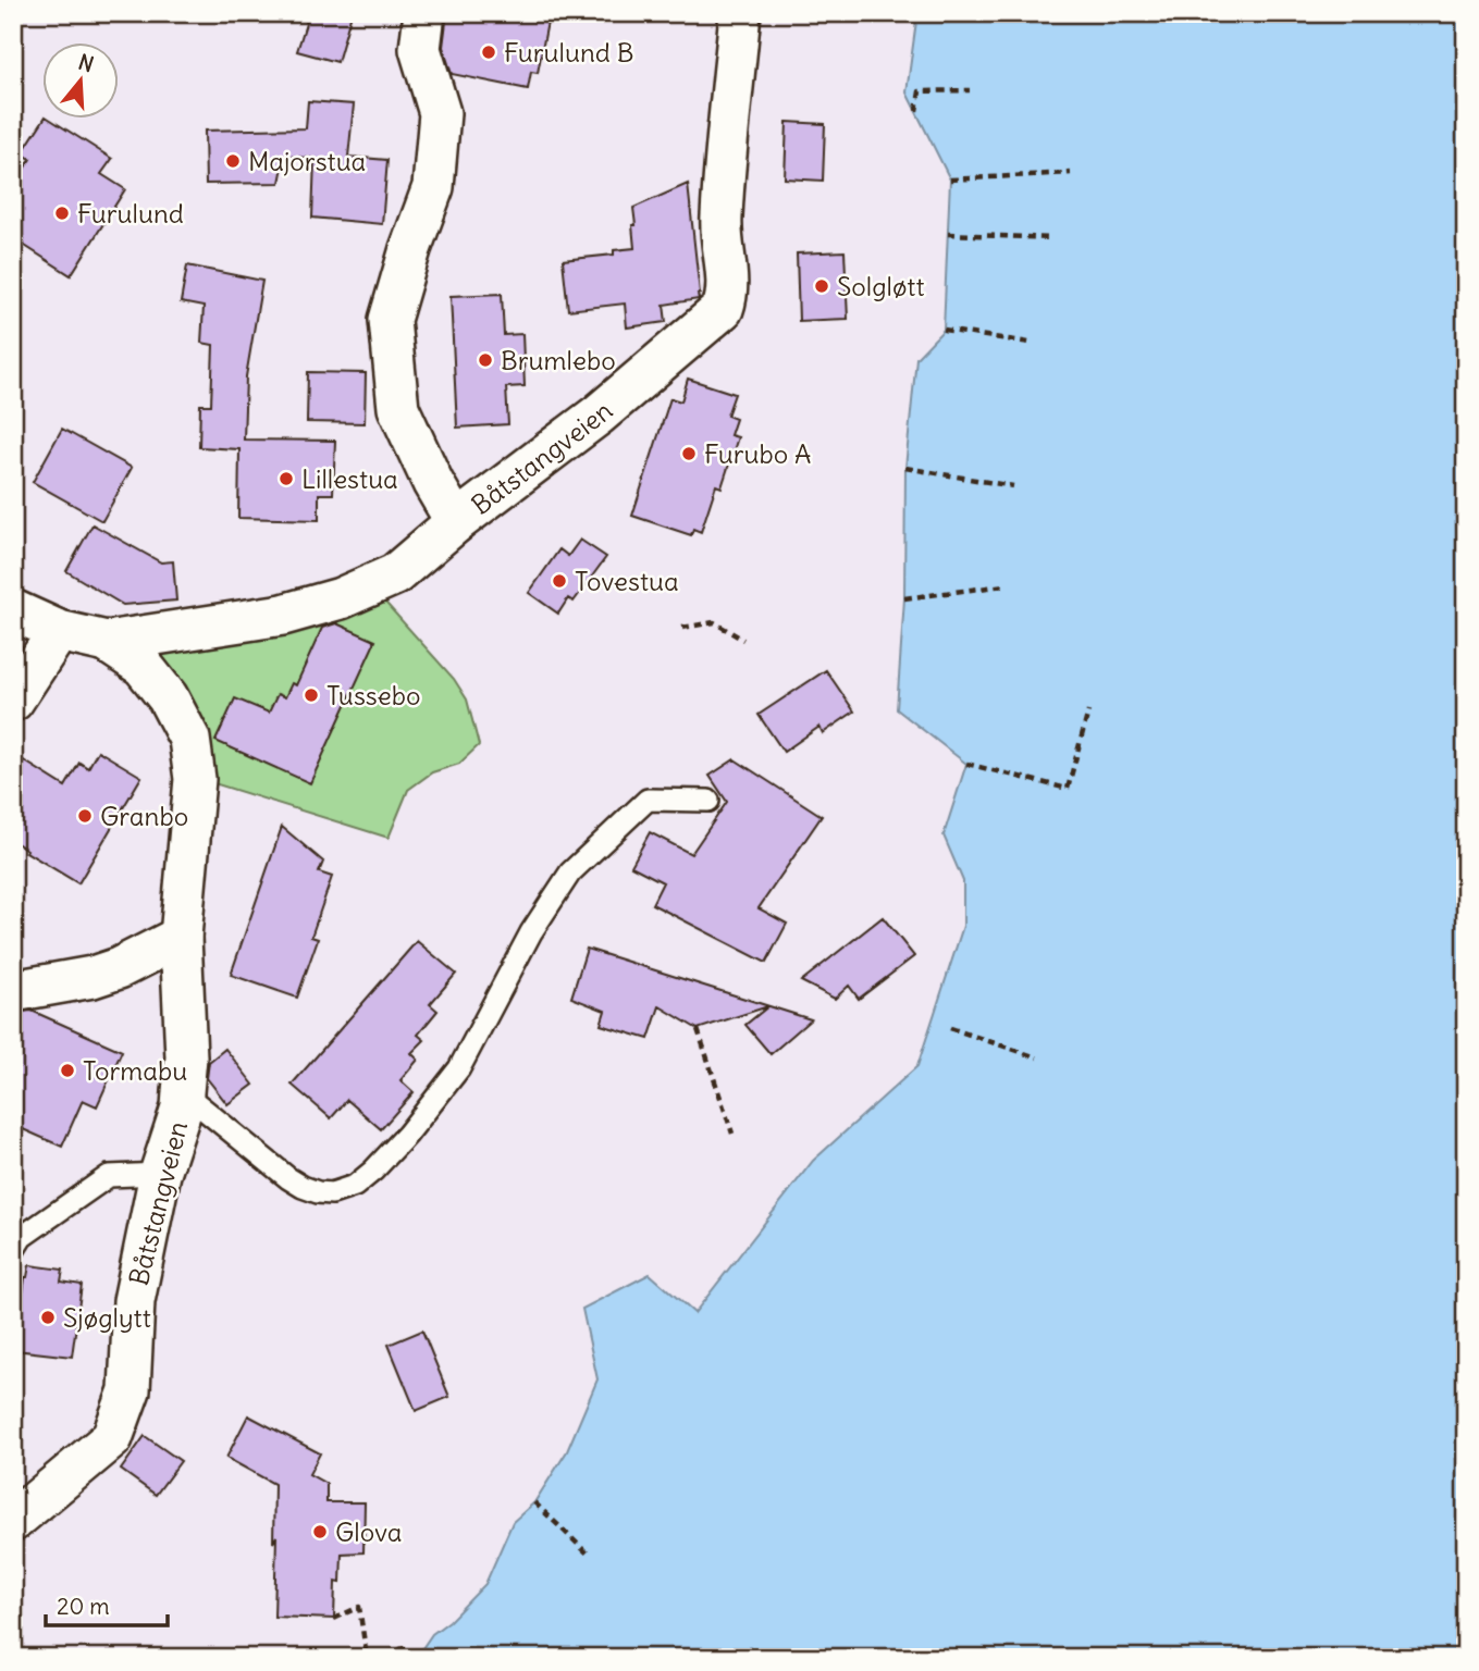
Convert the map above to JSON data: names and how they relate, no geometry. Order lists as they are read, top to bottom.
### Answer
{
  "streets": {
    "street": ["Båtstangveien"]
  },
  "places": [
    "Furulund B",
    "Majorstua",
    "Furulund",
    "Solgløtt",
    "Brumlebo",
    "Furubo A",
    "Lillestua",
    "Tovestua",
    "Tussebo",
    "Granbo",
    "Tormabu",
    "Sjøglytt",
    "Glova"
  ],
  "scale_bar": "20 m",
  "north": "top"
}
